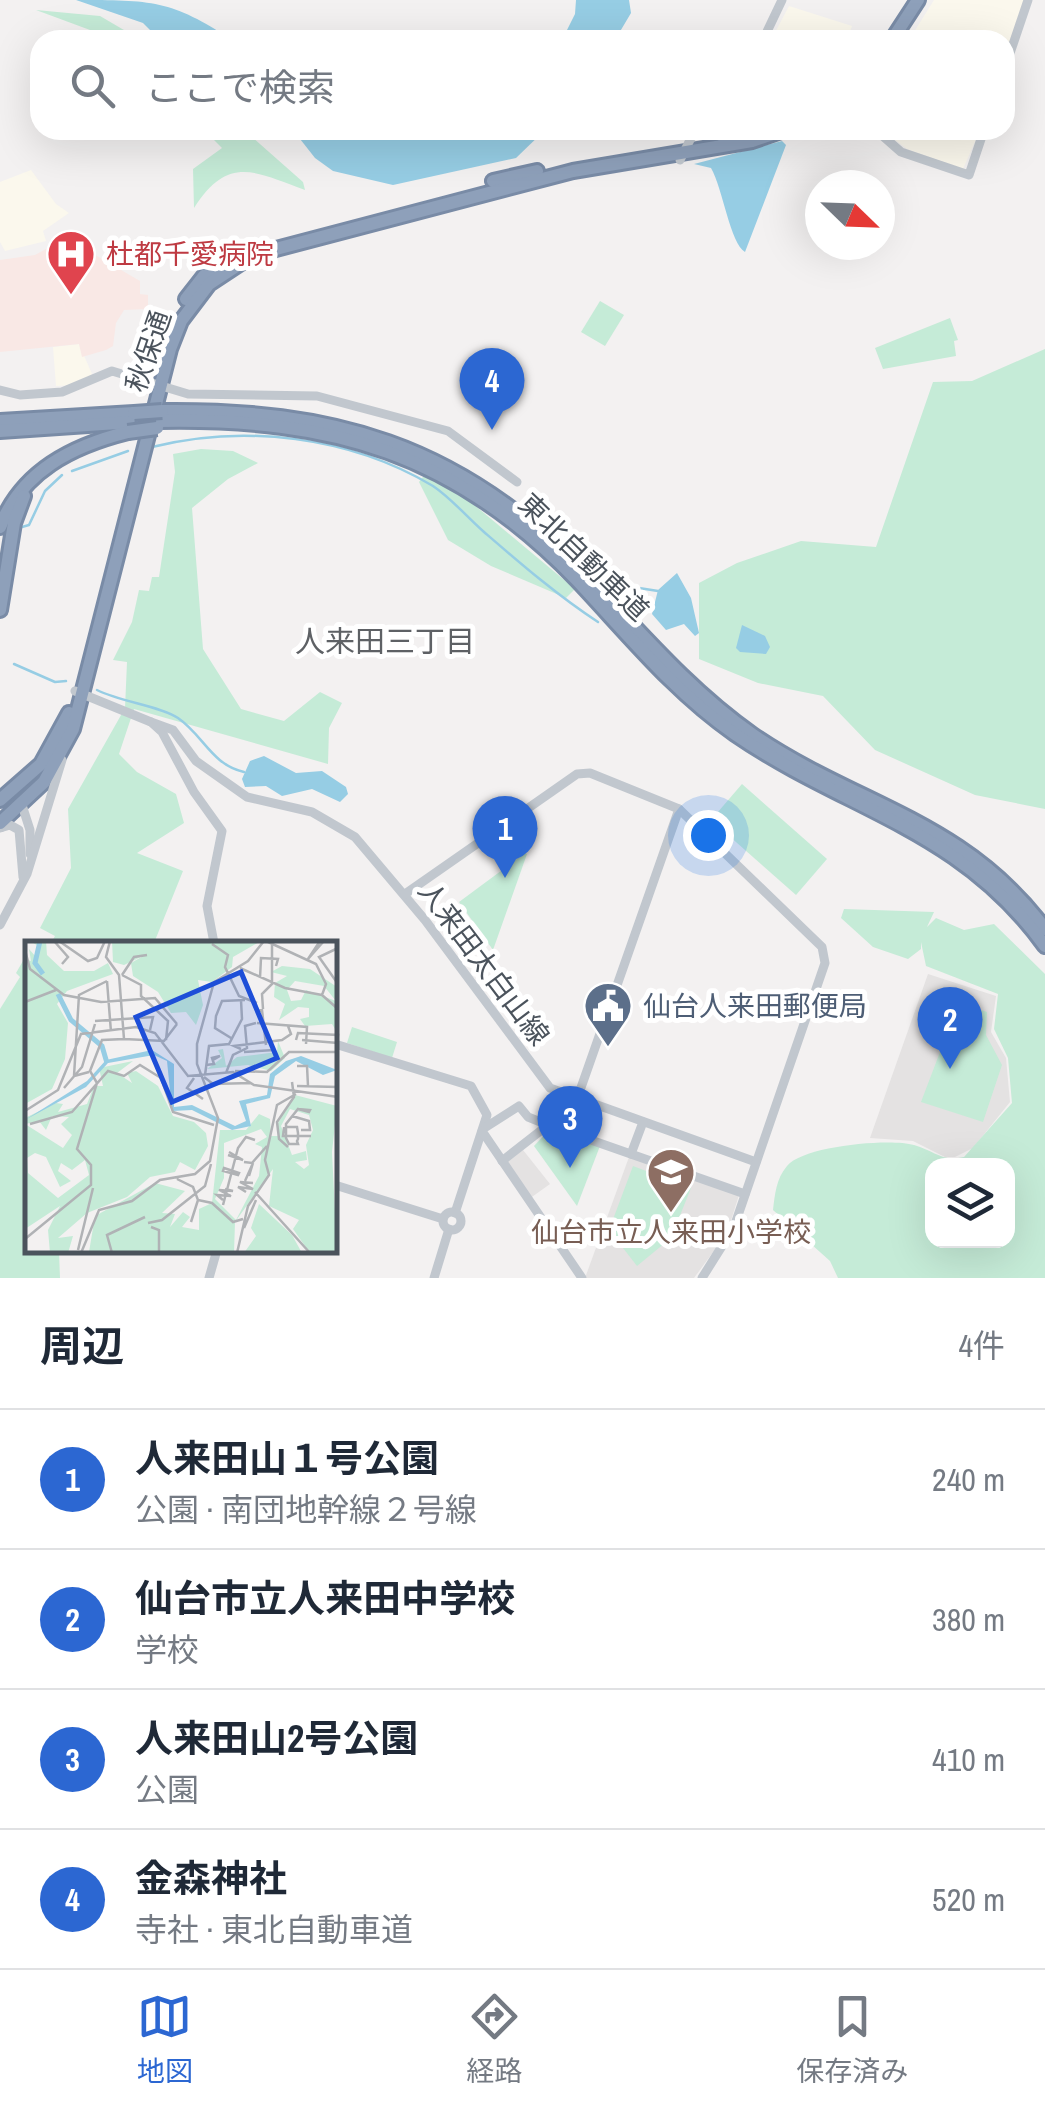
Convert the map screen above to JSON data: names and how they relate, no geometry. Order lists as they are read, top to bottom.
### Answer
{
  "streets": {
    "highway": ["秋保通", "東北自動車道"],
    "street": ["人来田太白山線"]
  },
  "crossings": [
    ["秋保通", "人来田太白山線"]
  ],
  "districts": ["人来田三丁目"],
  "places": {
    "hospital": ["杜都千愛病院"],
    "public building": ["仙台人来田郵便局"],
    "school or university": ["仙台市立人来田小学校"]
  },
  "north": "bottom right",
  "page": {
    "search": "ここで検索",
    "pins": [
      "4",
      "1",
      "2",
      "3"
    ],
    "heading": ["周辺", "4件"],
    "list": [
      {
        "mark": "1",
        "name": "人来田山１号公園",
        "note": "公園 · 南団地幹線２号線",
        "value": "240 m"
      },
      {
        "mark": "2",
        "name": "仙台市立人来田中学校",
        "note": "学校",
        "value": "380 m"
      },
      {
        "mark": "3",
        "name": "人来田山2号公園",
        "note": "公園",
        "value": "410 m"
      },
      {
        "mark": "4",
        "name": "金森神社",
        "note": "寺社 · 東北自動車道",
        "value": "520 m"
      }
    ],
    "nav": ["地図", "経路", "保存済み"]
  }
}
